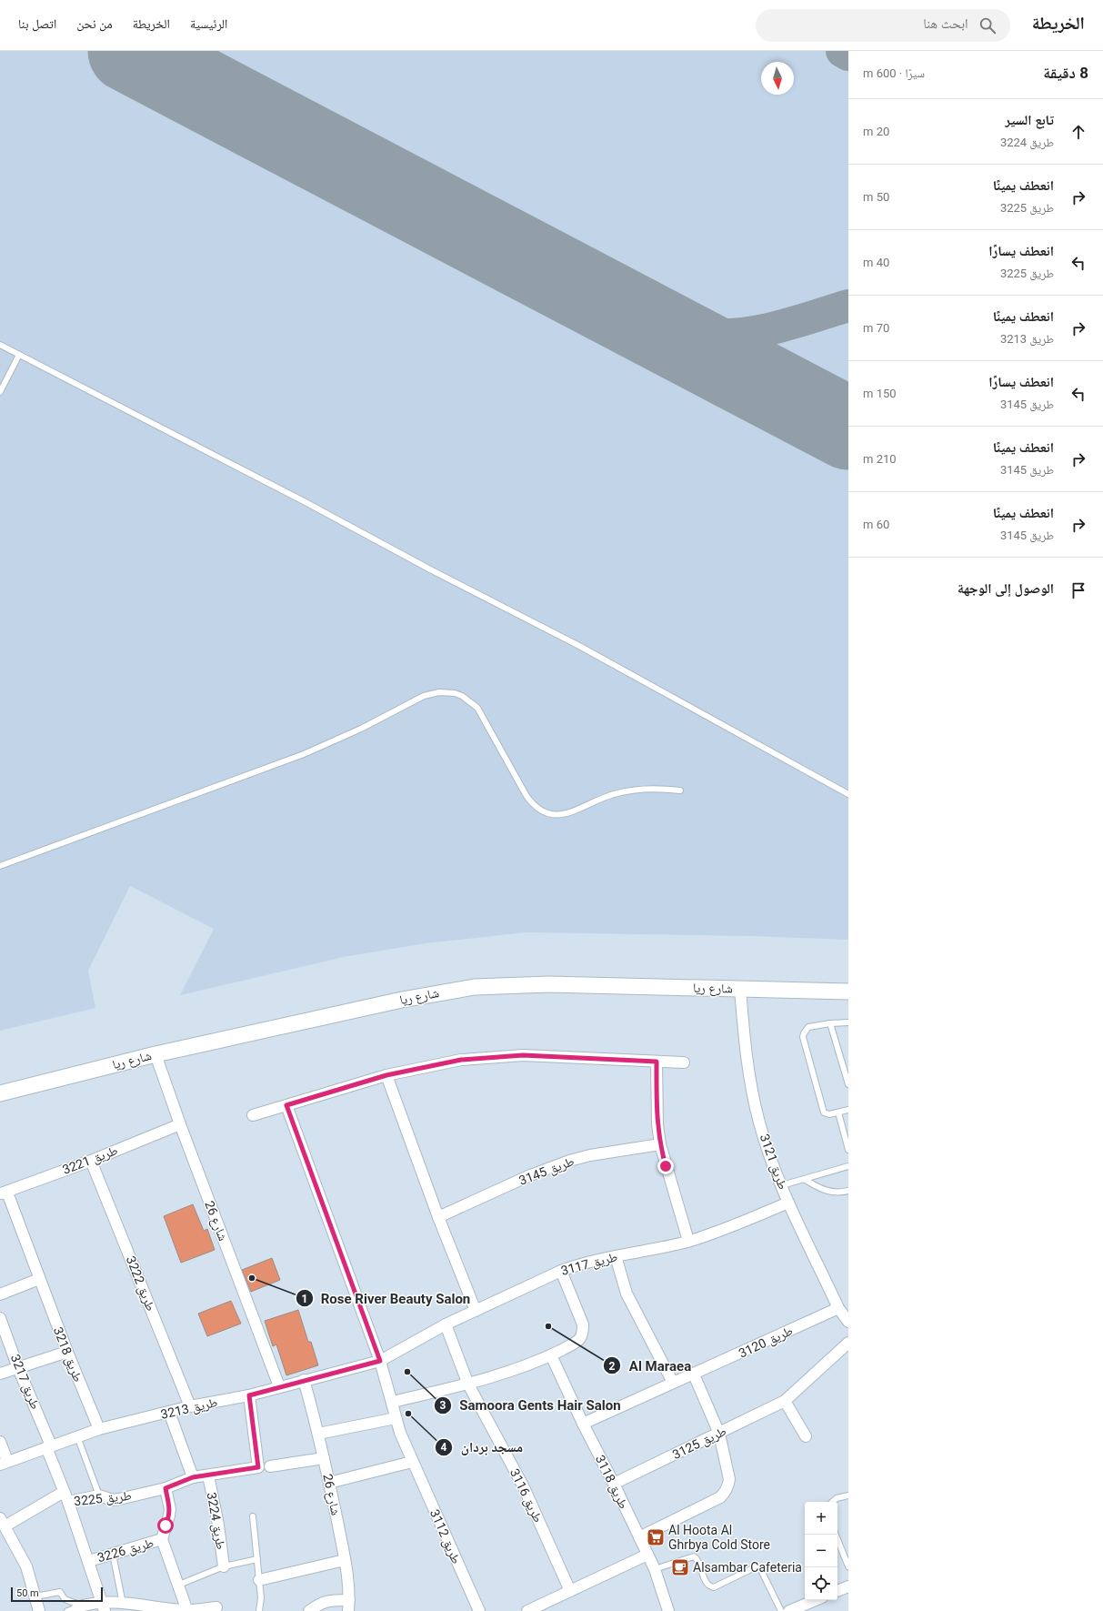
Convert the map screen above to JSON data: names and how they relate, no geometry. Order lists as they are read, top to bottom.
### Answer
{
  "streets": {
    "main road": ["شارع ريا"],
    "street": [
      "طريق 3221",
      "طريق 3121",
      "طريق 3145",
      "شارع 26",
      "طريق 3117",
      "طريق 3222",
      "طريق 3120",
      "طريق 3218",
      "طريق 3217",
      "طريق 3213",
      "طريق 3125",
      "طريق 3118",
      "طريق 3116",
      "طريق 3225",
      "طريق 3224",
      "طريق 3112",
      "طريق 3226"
    ]
  },
  "crossings": [
    ["شارع ريا", "طريق 3121"],
    ["شارع ريا", "شارع 26"],
    ["طريق 3221", "شارع 26"],
    ["طريق 3221", "طريق 3222"],
    ["طريق 3221", "طريق 3218"],
    ["طريق 3121", "طريق 3117"],
    ["طريق 3121", "طريق 3120"],
    ["شارع 26", "طريق 3213"],
    ["طريق 3117", "طريق 3213"],
    ["طريق 3117", "طريق 3116"],
    ["طريق 3222", "طريق 3213"],
    ["طريق 3120", "طريق 3118"],
    ["طريق 3218", "طريق 3213"],
    ["طريق 3217", "طريق 3213"],
    ["طريق 3217", "طريق 3225"],
    ["طريق 3217", "طريق 3226"],
    ["طريق 3213", "طريق 3225"],
    ["طريق 3125", "طريق 3118"],
    ["طريق 3225", "طريق 3224"]
  ],
  "places": {
    "other": [
      "Rose River Beauty Salon",
      "Al Maraea",
      "Samoora Gents Hair Salon",
      "مسجد بردان"
    ],
    "supermarket": ["Al Hoota Al Ghrbya Cold Store"],
    "cafe": ["Alsambar Cafeteria"]
  },
  "scale_bar": "50 m",
  "north": "bottom",
  "page": {
    "header": "الخريطة",
    "search": "ابحث هنا",
    "nav": [
      "الرئيسية",
      "الخريطة",
      "من نحن",
      "اتصل بنا"
    ],
    "heading": ["8 دقيقة", "سيرًا · 600 m"],
    "list": [
      ["تابع السير", "طريق 3224", "20 m"],
      ["انعطف يمينًا", "طريق 3225", "50 m"],
      ["انعطف يسارًا", "طريق 3225", "40 m"],
      ["انعطف يمينًا", "طريق 3213", "70 m"],
      ["انعطف يسارًا", "طريق 3145", "150 m"],
      ["انعطف يمينًا", "طريق 3145", "210 m"],
      ["انعطف يمينًا", "طريق 3145", "60 m"],
      "الوصول إلى الوجهة"
    ],
    "map_buttons": ["+", "−"],
    "scale": "50 m"
  }
}
